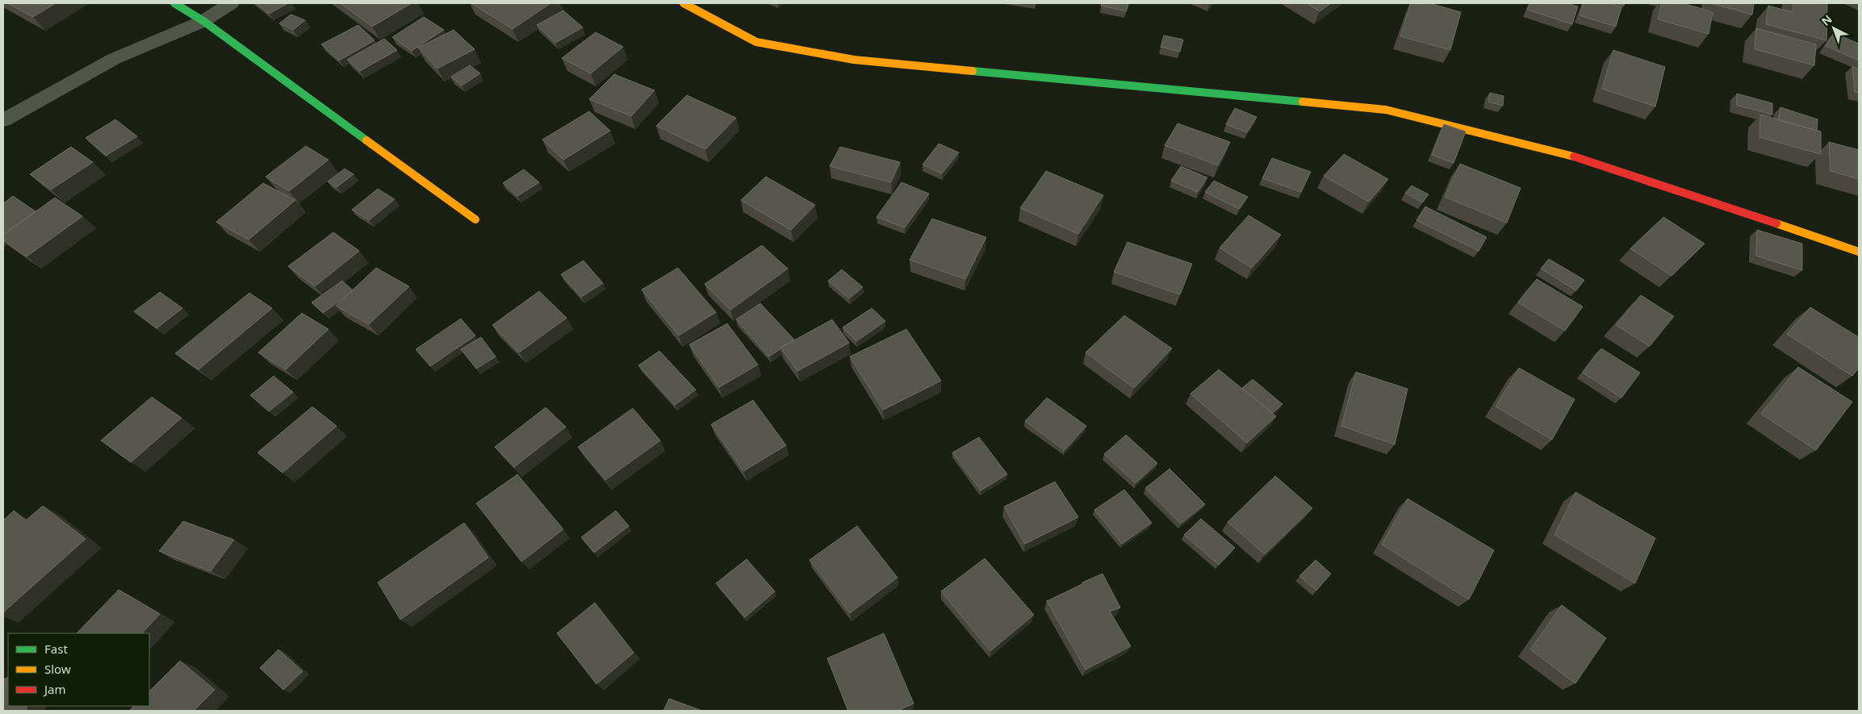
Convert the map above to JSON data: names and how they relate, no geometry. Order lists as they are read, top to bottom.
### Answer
{
  "legend": ["Fast", "Slow", "Jam"],
  "north": "top left"
}
